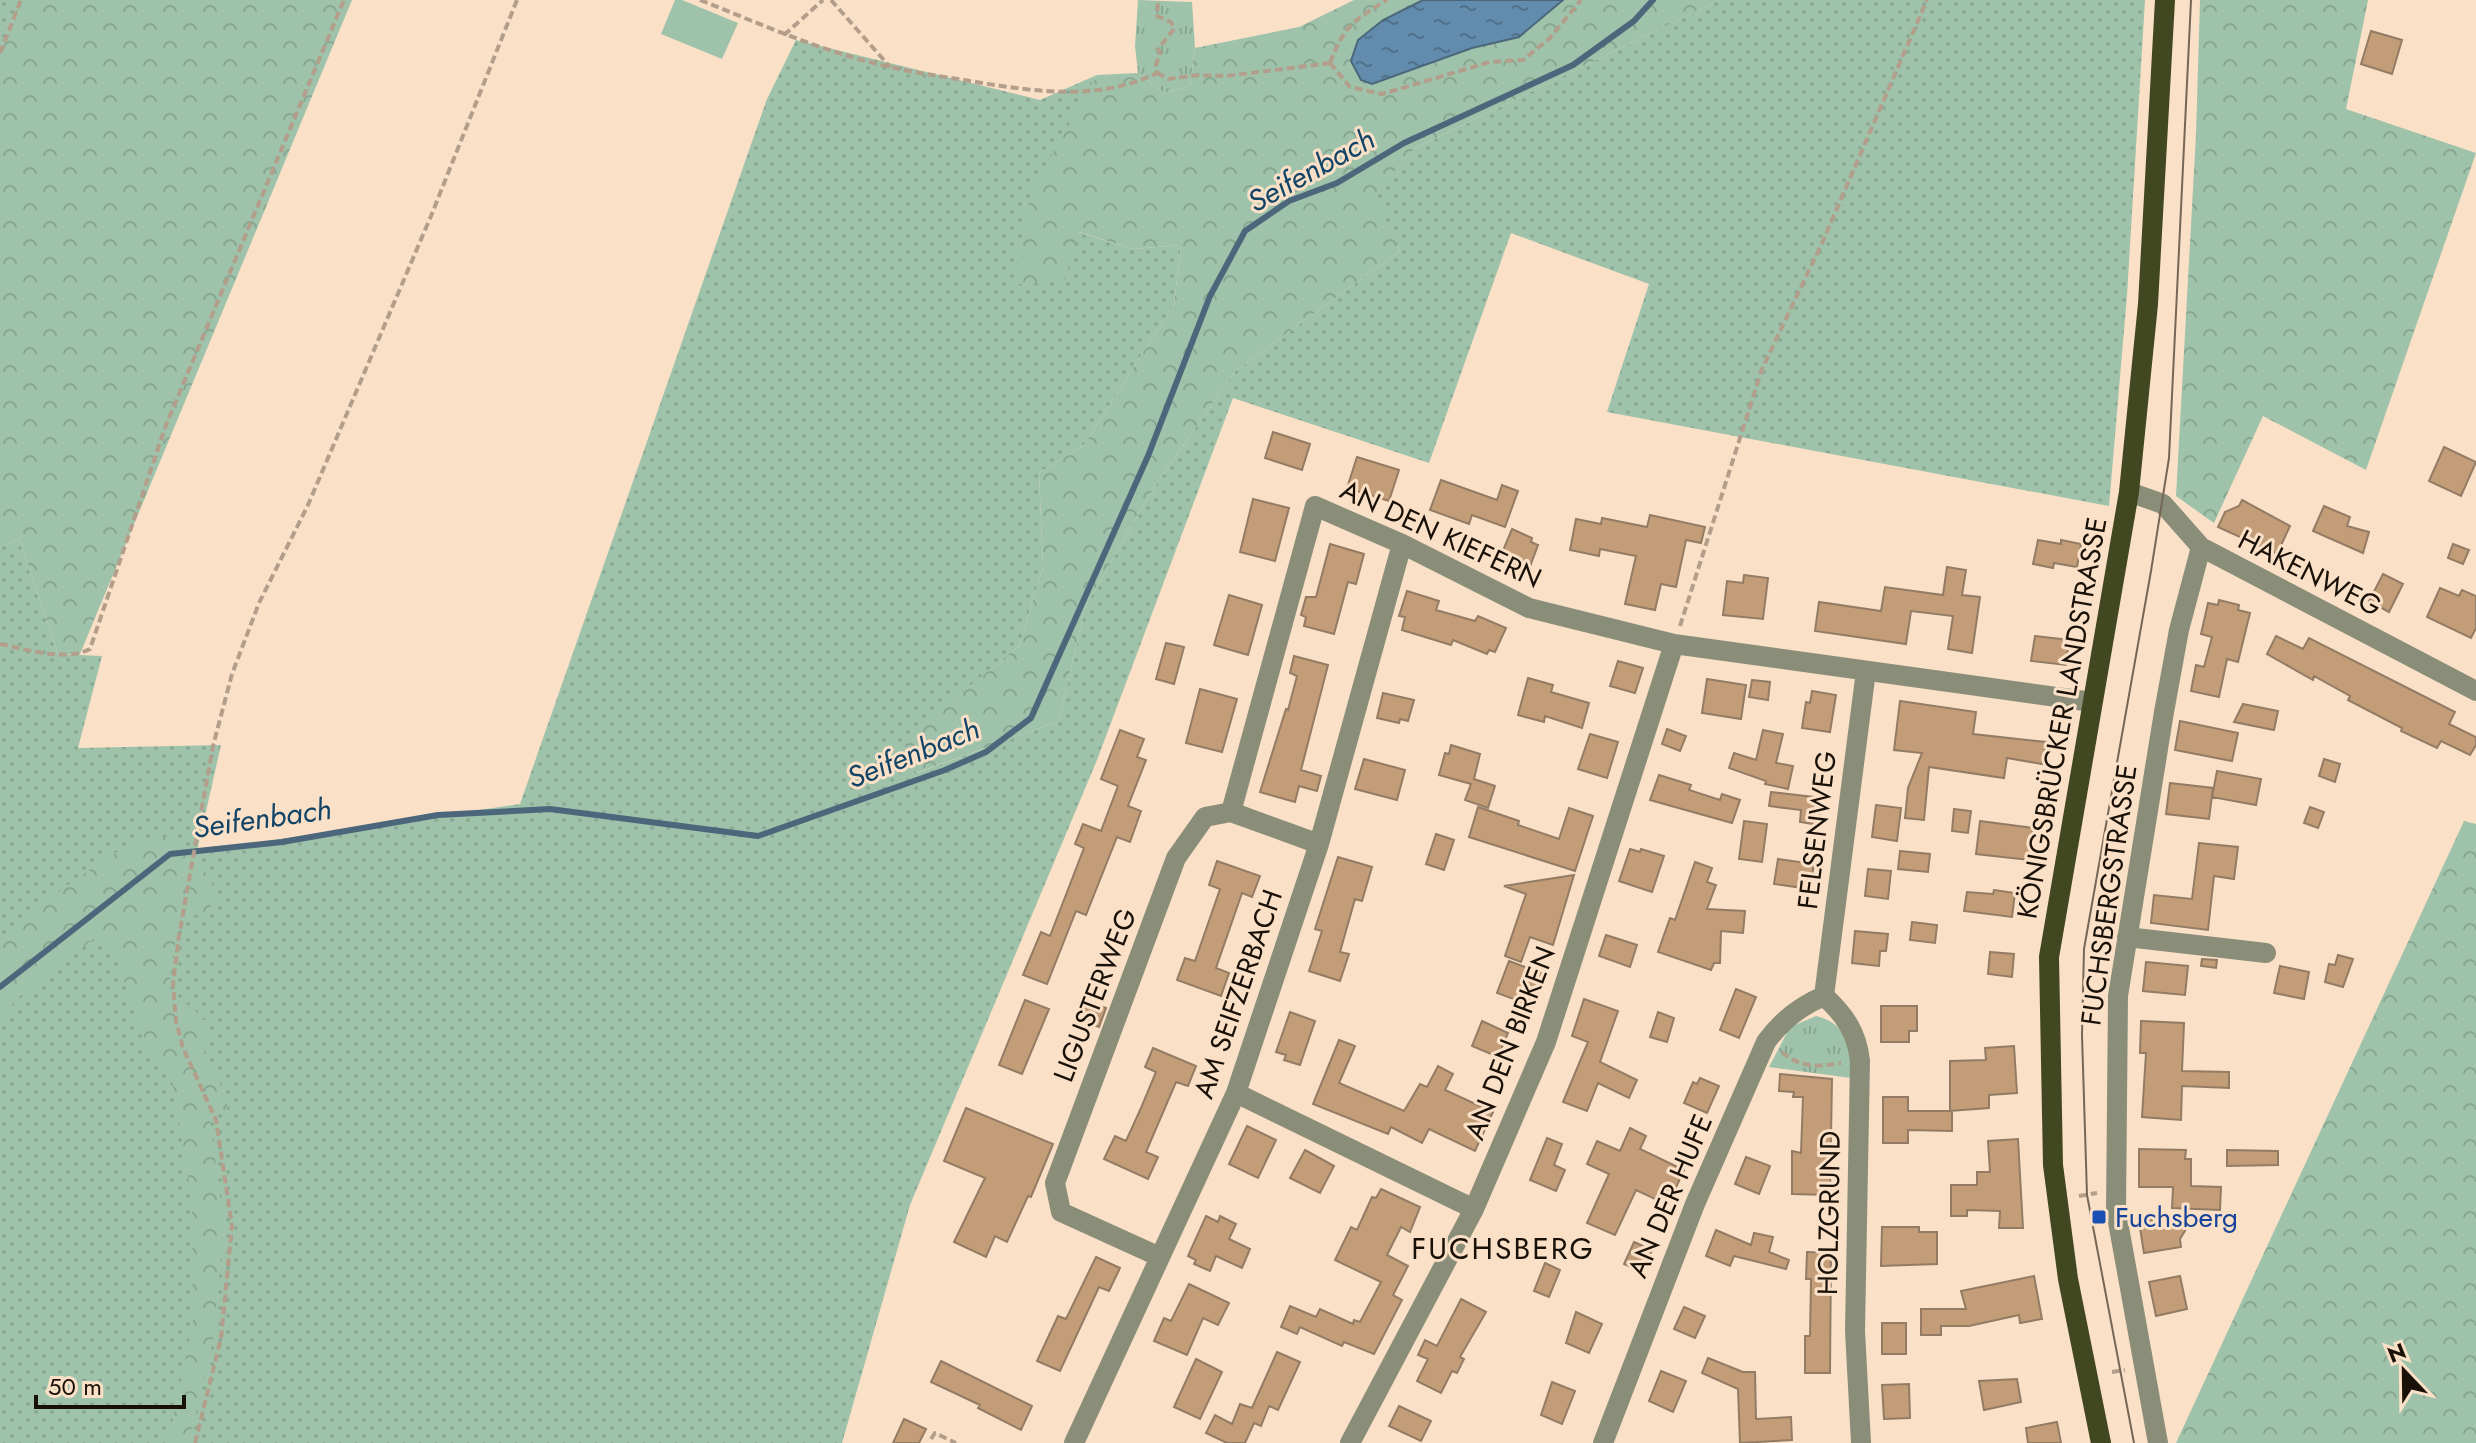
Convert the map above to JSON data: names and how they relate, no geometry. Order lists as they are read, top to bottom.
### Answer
{
  "streets": {
    "main road": ["KÖNIGSBRÜCKER LANDSTRASSE"],
    "street": [
      "AN DEN KIEFERN",
      "HAKENWEG",
      "FELSENWEG",
      "FUCHSBERGSTRASSE",
      "AM SEIFZERBACH",
      "LIGUSTERWEG",
      "AN DEN BIRKEN",
      "AN DER HUFE",
      "HOLZGRUND"
    ]
  },
  "crossings": [
    ["AN DEN KIEFERN", "KÖNIGSBRÜCKER LANDSTRASSE"],
    ["AN DEN KIEFERN", "FELSENWEG"],
    ["AN DEN KIEFERN", "AM SEIFZERBACH"],
    ["AN DEN KIEFERN", "LIGUSTERWEG"],
    ["AN DEN KIEFERN", "AN DEN BIRKEN"],
    ["HAKENWEG", "KÖNIGSBRÜCKER LANDSTRASSE"],
    ["HAKENWEG", "FUCHSBERGSTRASSE"],
    ["FELSENWEG", "AN DER HUFE"],
    ["FELSENWEG", "HOLZGRUND"],
    ["AM SEIFZERBACH", "LIGUSTERWEG"],
    ["AN DER HUFE", "HOLZGRUND"]
  ],
  "districts": ["FUCHSBERG"],
  "water": ["Seifenbach"],
  "places": {
    "transit": ["Fuchsberg"]
  },
  "scale_bar": "50 m",
  "north": "top"
}
